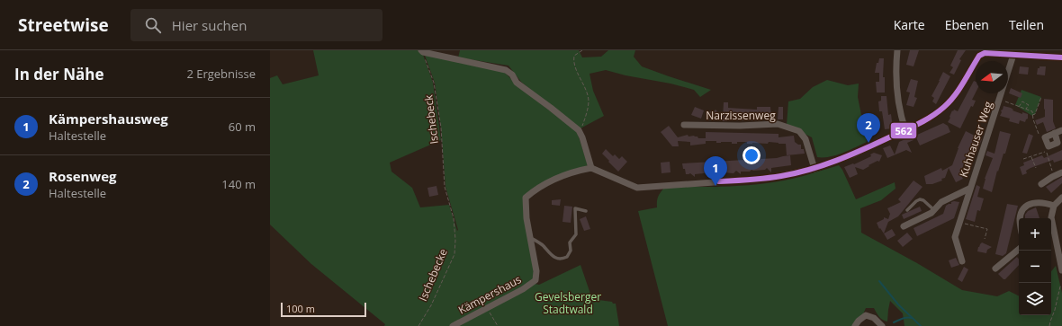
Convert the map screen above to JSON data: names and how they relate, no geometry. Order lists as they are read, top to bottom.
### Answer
{
  "streets": {
    "street": ["Narzissenweg", "Kuhhauser Weg", "Kämpershaus"],
    "path": ["Ischebeck", "Ischebecke"]
  },
  "crossings": [
    ["Ischebeck", "Ischebecke"]
  ],
  "parks": ["Gevelsberger Stadtwald"],
  "lines": ["transit line 562"],
  "scale_bar": "100 m",
  "north": "left",
  "page": {
    "header": "Streetwise",
    "search": "Hier suchen",
    "nav": ["Karte", "Ebenen", "Teilen"],
    "heading": ["In der Nähe", "2 Ergebnisse"],
    "list": [
      {
        "mark": "1",
        "name": "Kämpershausweg",
        "note": "Haltestelle",
        "value": "60 m"
      },
      {
        "mark": "2",
        "name": "Rosenweg",
        "note": "Haltestelle",
        "value": "140 m"
      }
    ],
    "pins": ["2", "1"],
    "map_buttons": ["+", "−"],
    "scale": "100 m"
  }
}
